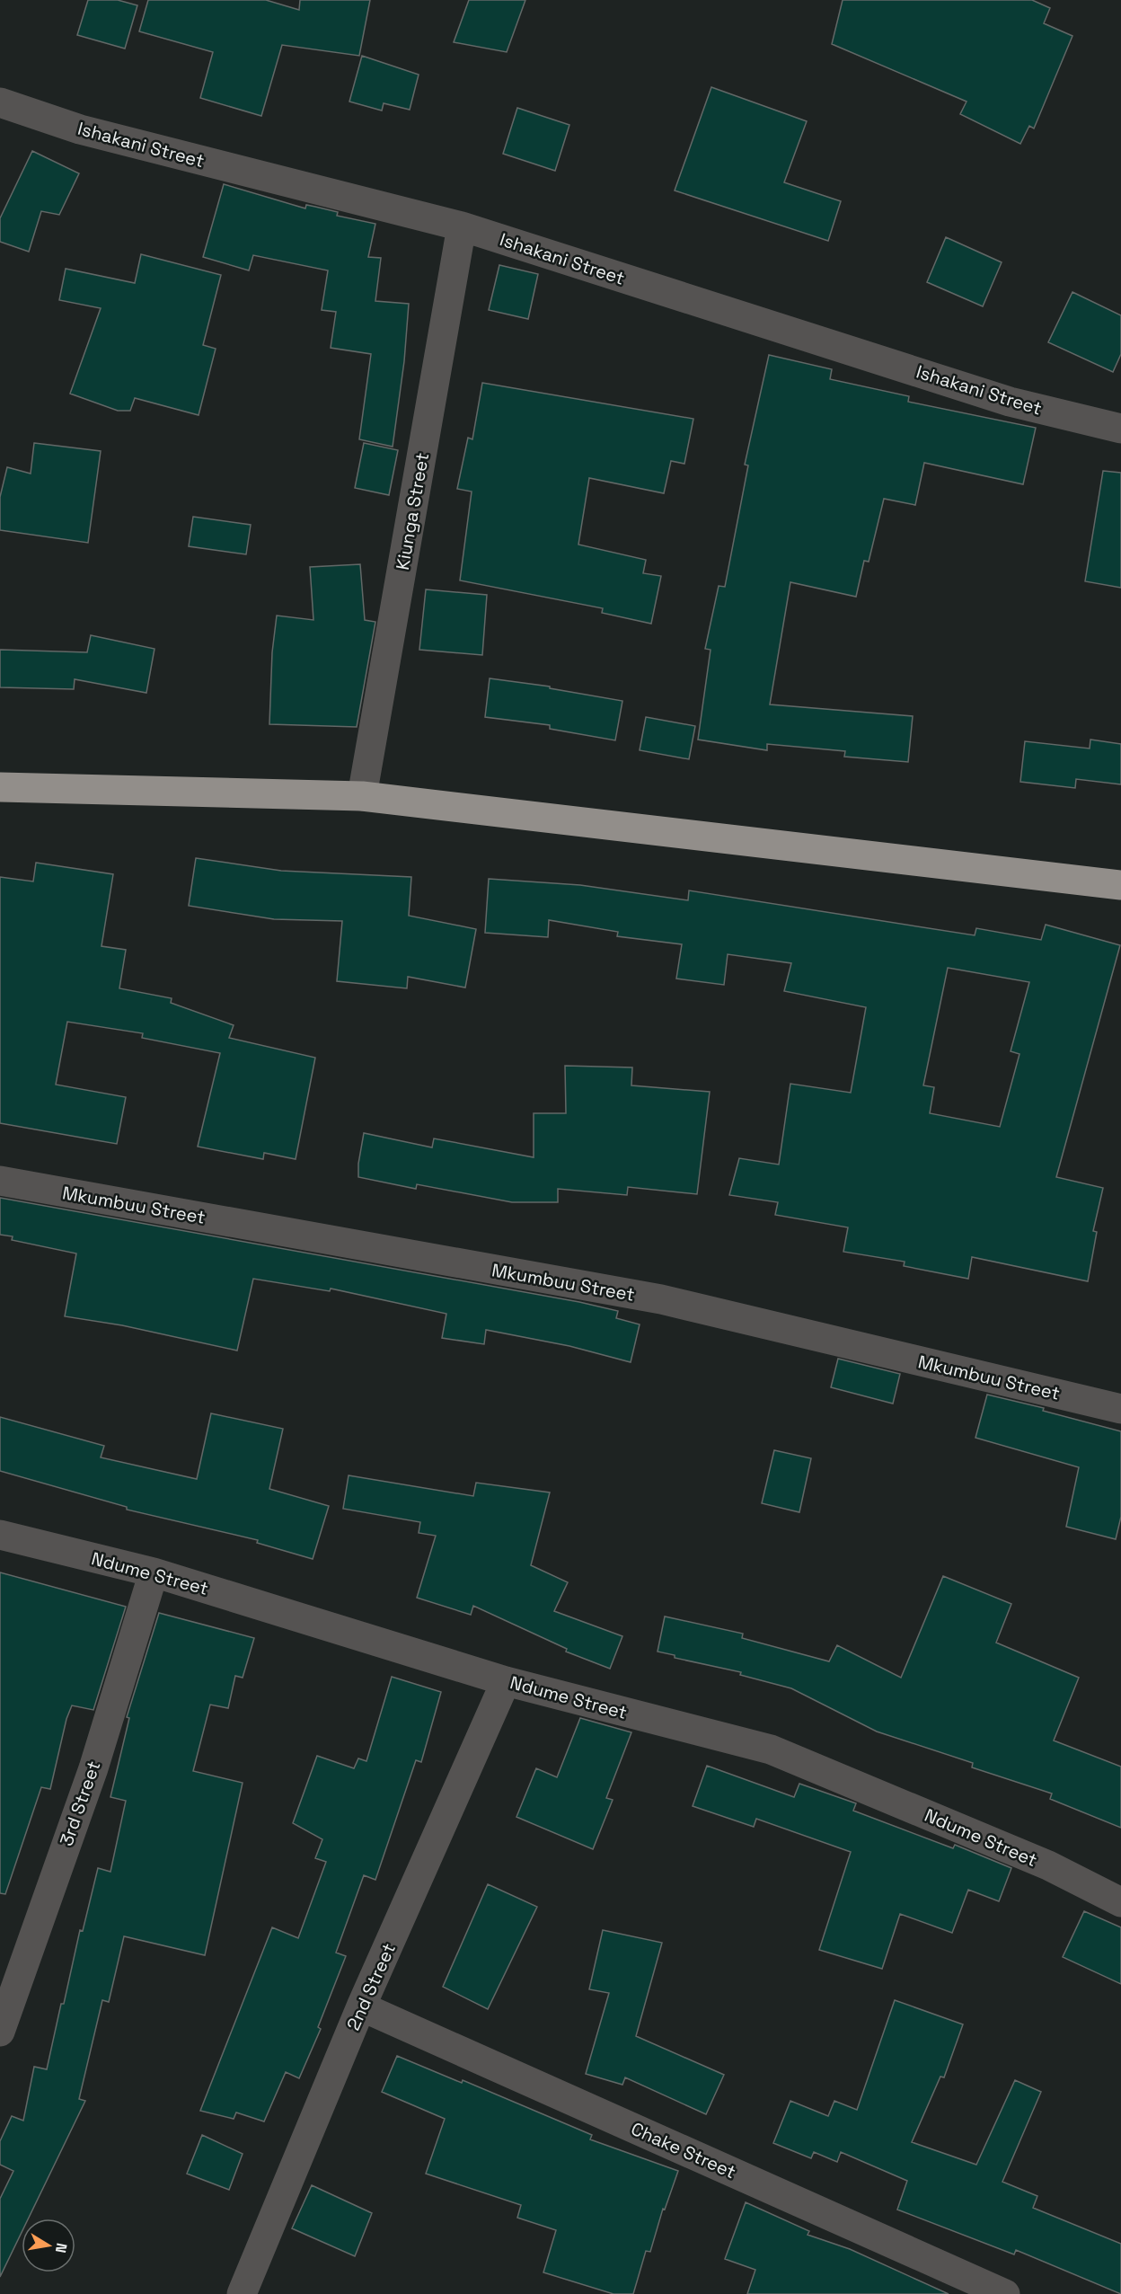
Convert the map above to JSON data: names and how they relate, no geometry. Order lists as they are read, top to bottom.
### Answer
{
  "streets": {
    "street": [
      "Ishakani Street",
      "Kiunga Street",
      "Mkumbuu Street",
      "Ndume Street",
      "3rd Street",
      "2nd Street",
      "Chake Street"
    ]
  },
  "crossings": [
    ["Ishakani Street", "Kiunga Street"],
    ["Ndume Street", "3rd Street"],
    ["Ndume Street", "2nd Street"],
    ["2nd Street", "Chake Street"]
  ],
  "north": "right"
}
